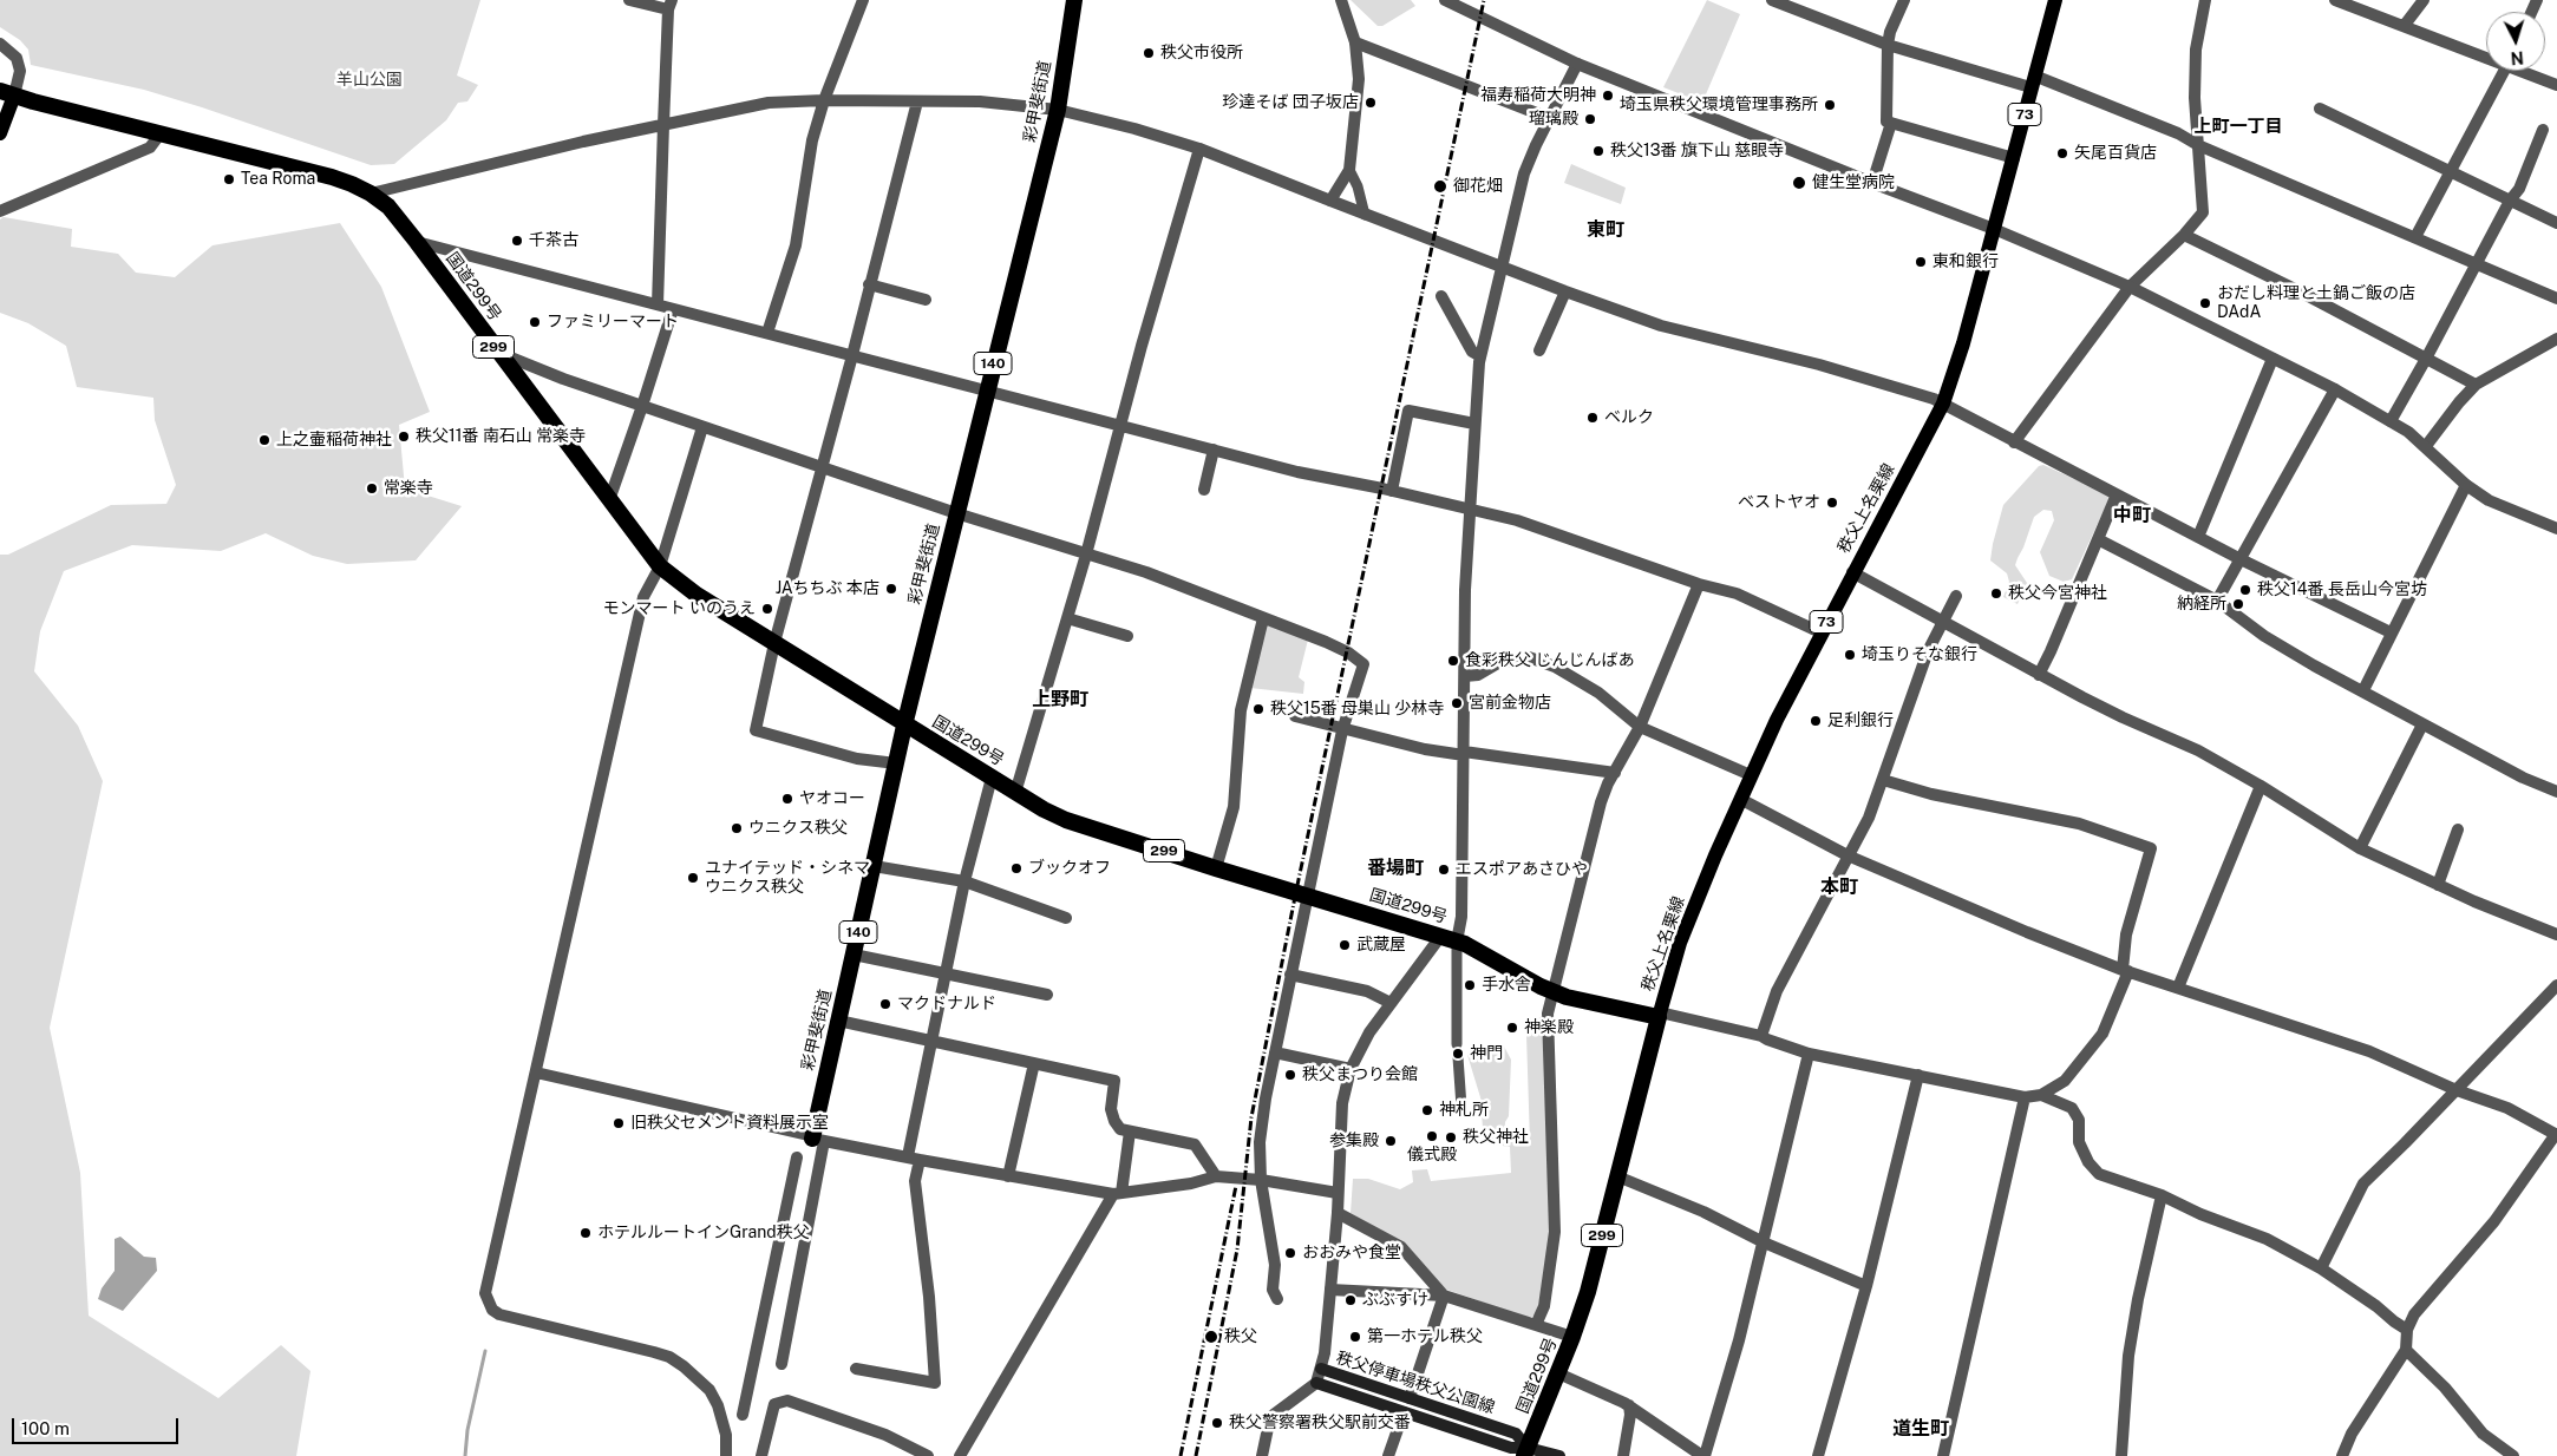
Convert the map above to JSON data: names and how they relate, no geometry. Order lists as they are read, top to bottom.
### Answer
{
  "streets": {
    "highway": [
      "彩甲斐街道",
      "国道299号",
      "299",
      "140"
    ],
    "main road": ["73", "秩父上名栗線", "秩父停車場秩父公園線"]
  },
  "crossings": [
    ["彩甲斐街道", "国道299号"],
    ["国道299号", "秩父上名栗線"],
    ["国道299号", "秩父停車場秩父公園線"]
  ],
  "districts": [
    "上町一丁目",
    "東町",
    "中町",
    "上野町",
    "番場町",
    "本町",
    "道生町"
  ],
  "parks": ["羊山公園"],
  "places": [
    "秩父市役所",
    "福寿稲荷大明神",
    "珍達そば 団子坂店",
    "埼玉県秩父環境管理事務所",
    "瑠璃殿",
    "秩父13番 旗下山 慈眼寺",
    "矢尾百貨店",
    "Tea Roma",
    "健生堂病院",
    "御花畑",
    "千茶古",
    "東和銀行",
    "おだし料理と土鍋ご飯の店 DAdA",
    "ファミリーマート",
    "ベルク",
    "秩父11番 南石山 常楽寺",
    "上之壷稲荷神社",
    "常楽寺",
    "ベストヤオ",
    "JAちちぶ 本店",
    "秩父14番 長岳山今宮坊",
    "秩父今宮神社",
    "納経所",
    "モンマート いのうえ",
    "埼玉りそな銀行",
    "食彩秩父 じんじんばあ",
    "宮前金物店",
    "秩父15番 母巣山 少林寺",
    "足利銀行",
    "ヤオコー",
    "ウニクス秩父",
    "ブックオフ",
    "エスポアあさひや",
    "ユナイテッド・シネマ ウニクス秩父",
    "武蔵屋",
    "手水舎",
    "マクドナルド",
    "神楽殿",
    "神門",
    "秩父まつり会館",
    "神札所",
    "旧秩父セメント資料展示室",
    "儀式殿",
    "秩父神社",
    "参集殿",
    "ホテルルートインGrand秩父",
    "おおみや食堂",
    "ぶぶすけ",
    "秩父",
    "第一ホテル秩父",
    "秩父警察署秩父駅前交番"
  ],
  "scale_bar": "100 m",
  "north": "bottom"
}
